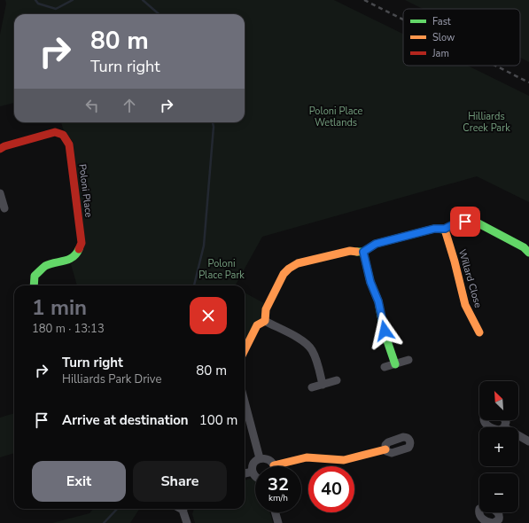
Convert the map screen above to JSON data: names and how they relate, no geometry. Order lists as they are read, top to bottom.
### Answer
{
  "streets": {
    "street": ["Poloni Place", "Willard Close"]
  },
  "parks": ["Poloni Place Wetlands", "Hilliards Creek Park", "Poloni Place Park"],
  "legend": ["Fast", "Slow", "Jam"],
  "north": "top left",
  "page": {
    "turn": ["80 m", "Turn right"],
    "heading": ["1 min", "180 m · 13:13"],
    "list": [
      {
        "name": "Turn right",
        "note": "Hilliards Park Drive",
        "value": "80 m"
      },
      {
        "name": "Arrive at destination",
        "value": "100 m"
      }
    ],
    "map_buttons": ["+", "−"],
    "buttons": ["Exit", "Share"],
    "speed": "32 km/h",
    "limit": "40"
  }
}
